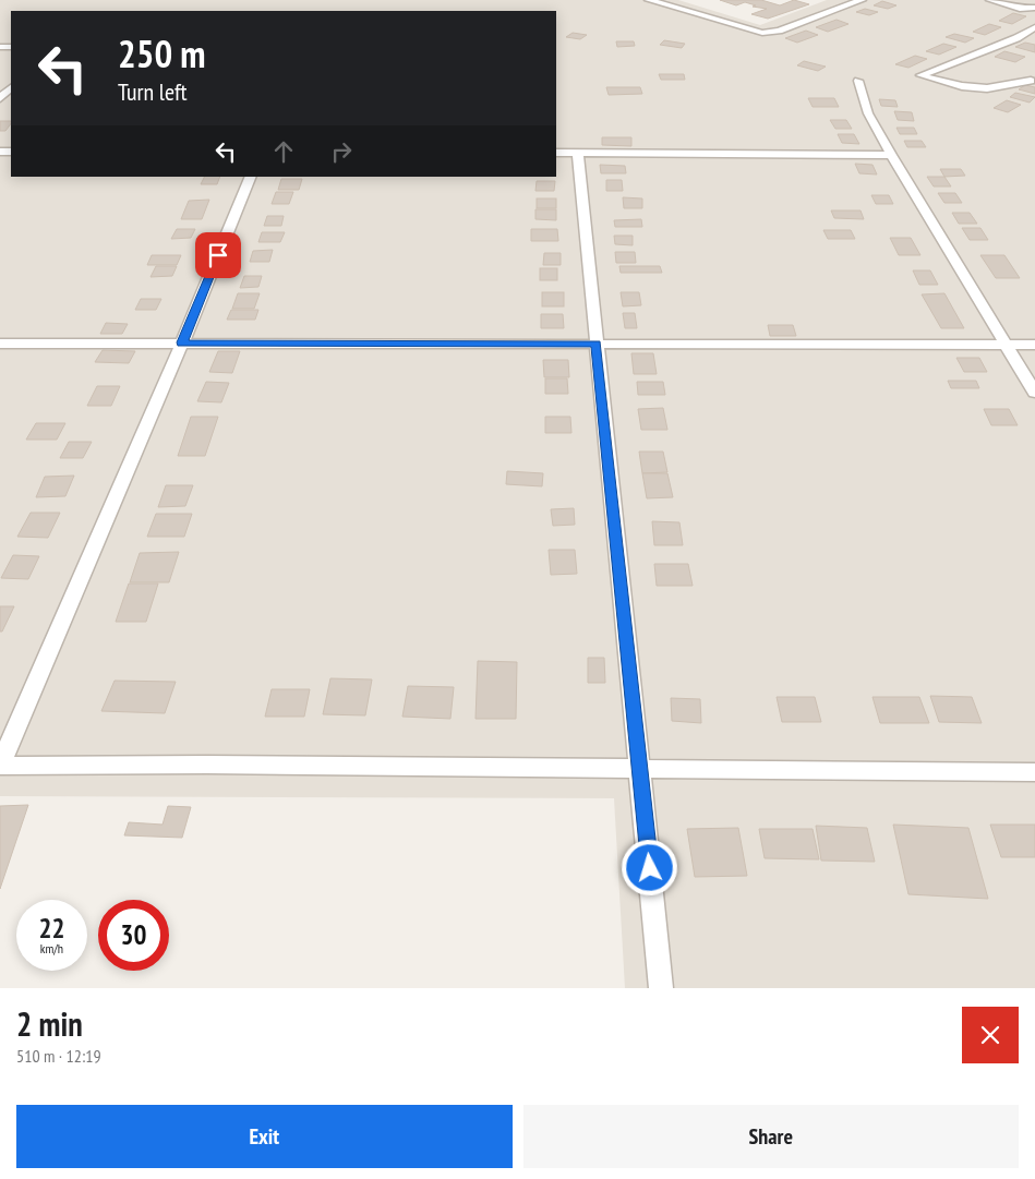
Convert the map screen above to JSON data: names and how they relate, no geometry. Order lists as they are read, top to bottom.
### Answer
{
  "page": {
    "turn": ["250 m", "Turn left"],
    "speed": "22 km/h",
    "limit": "30",
    "heading": ["2 min", "510 m · 12:19"],
    "buttons": ["Exit", "Share"]
  }
}
